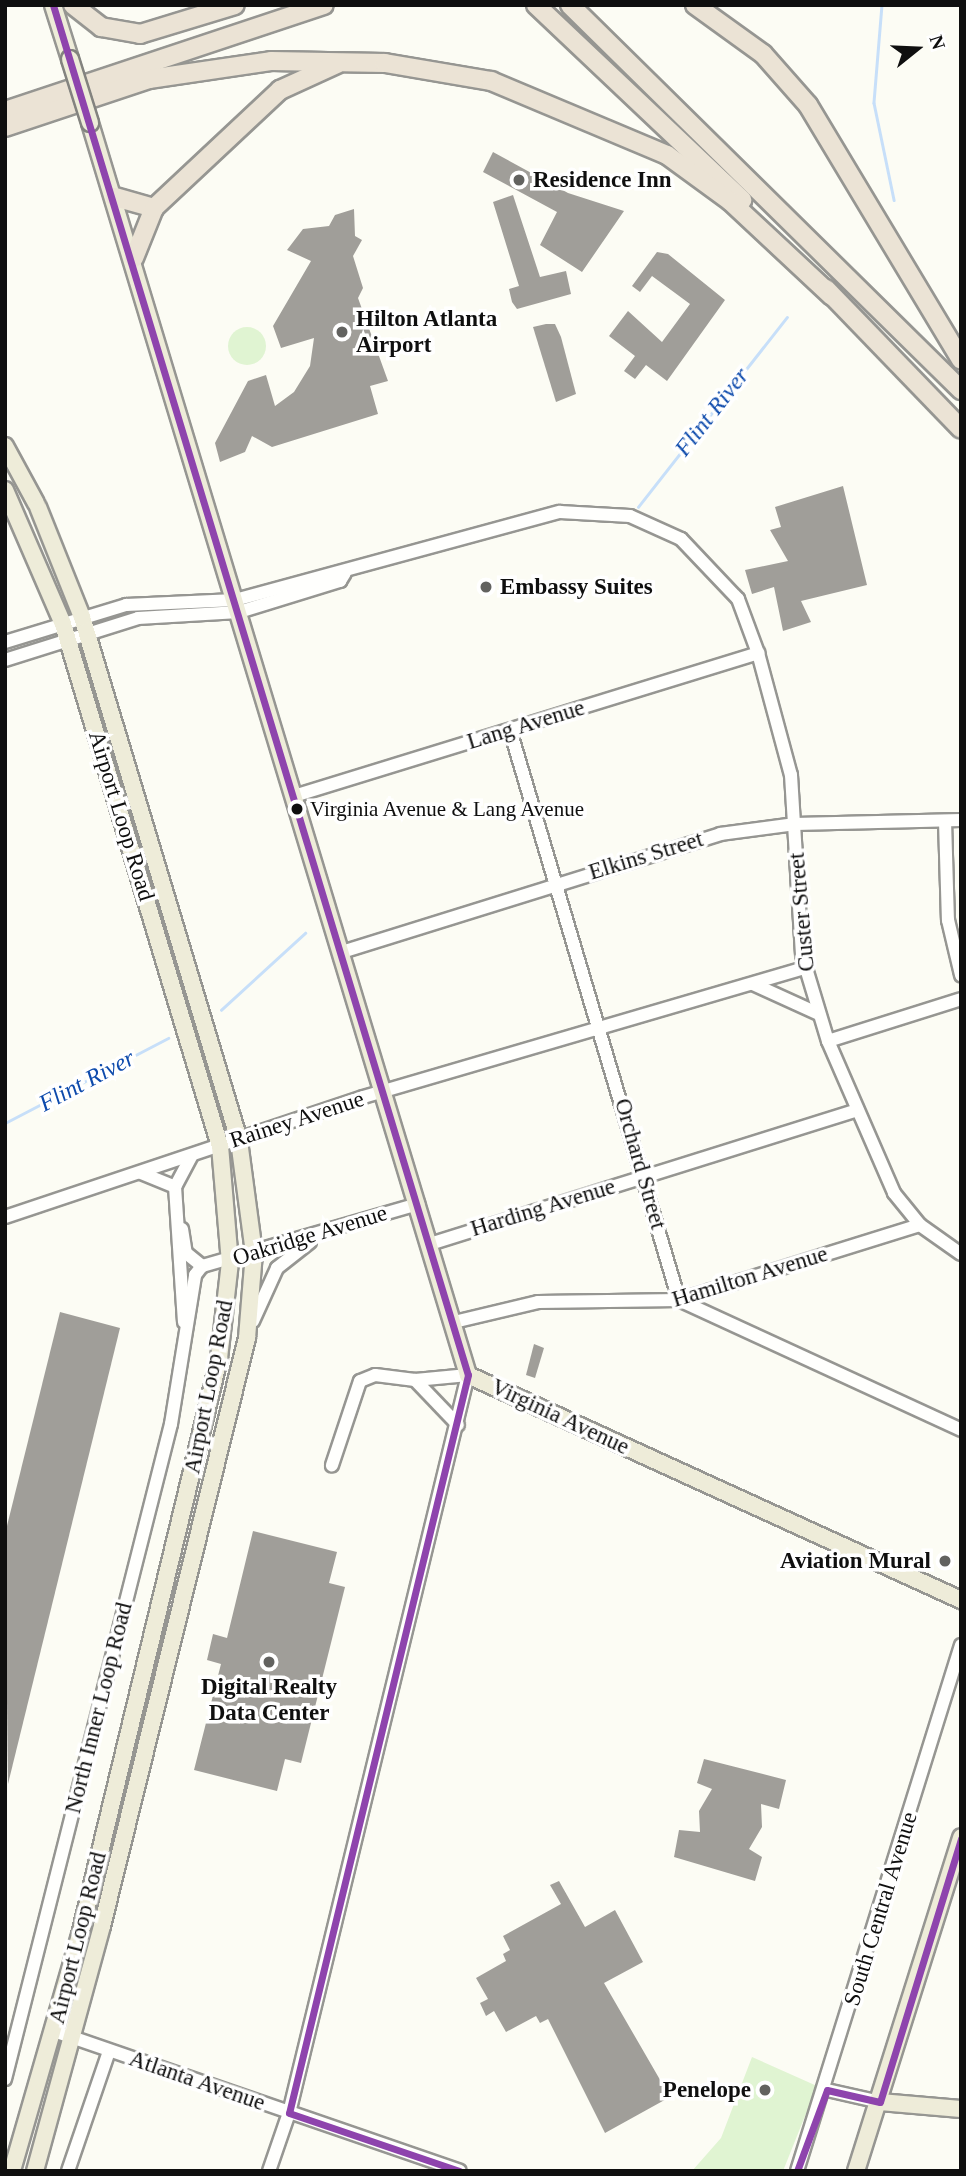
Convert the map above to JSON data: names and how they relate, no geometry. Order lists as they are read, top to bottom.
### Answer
{
  "streets": {
    "main road": ["Airport Loop Road", "Virginia Avenue"],
    "street": [
      "Lang Avenue",
      "Elkins Street",
      "Custer Street",
      "Rainey Avenue",
      "Orchard Street",
      "Harding Avenue",
      "Oakridge Avenue",
      "Hamilton Avenue",
      "North Inner Loop Road",
      "South Central Avenue",
      "Atlanta Avenue"
    ]
  },
  "crossings": [
    ["Lang Avenue", "Custer Street"],
    ["Lang Avenue", "Orchard Street"],
    ["Lang Avenue", "Virginia Avenue"],
    ["Airport Loop Road", "Rainey Avenue"],
    ["Airport Loop Road", "Oakridge Avenue"],
    ["Airport Loop Road", "Atlanta Avenue"],
    ["Elkins Street", "Custer Street"],
    ["Elkins Street", "Orchard Street"],
    ["Elkins Street", "Virginia Avenue"],
    ["Custer Street", "Rainey Avenue"],
    ["Custer Street", "Harding Avenue"],
    ["Custer Street", "Hamilton Avenue"],
    ["Custer Street", "Virginia Avenue"],
    ["Rainey Avenue", "Orchard Street"],
    ["Rainey Avenue", "Virginia Avenue"],
    ["Orchard Street", "Harding Avenue"],
    ["Orchard Street", "Hamilton Avenue"],
    ["Harding Avenue", "Virginia Avenue"],
    ["Oakridge Avenue", "Virginia Avenue"],
    ["Oakridge Avenue", "North Inner Loop Road"],
    ["Hamilton Avenue", "Virginia Avenue"]
  ],
  "water": ["Flint River"],
  "places": [
    "Residence Inn",
    "Hilton Atlanta Airport",
    "Embassy Suites",
    "Virginia Avenue & Lang Avenue",
    "Aviation Mural",
    "Digital Realty Data Center",
    "Penelope"
  ],
  "north": "right"
}
